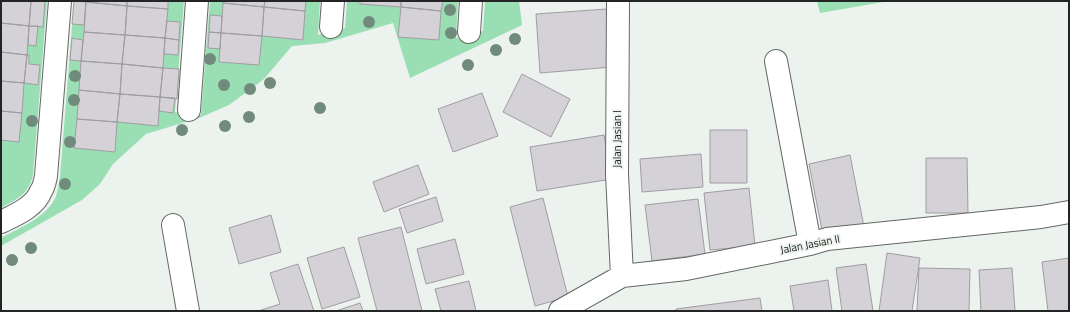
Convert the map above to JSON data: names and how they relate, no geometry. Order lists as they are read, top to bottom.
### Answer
{
  "streets": {
    "street": ["Jalan Jasian I", "Jalan Jasian II"]
  },
  "crossings": [
    ["Jalan Jasian I", "Jalan Jasian II"]
  ]
}
